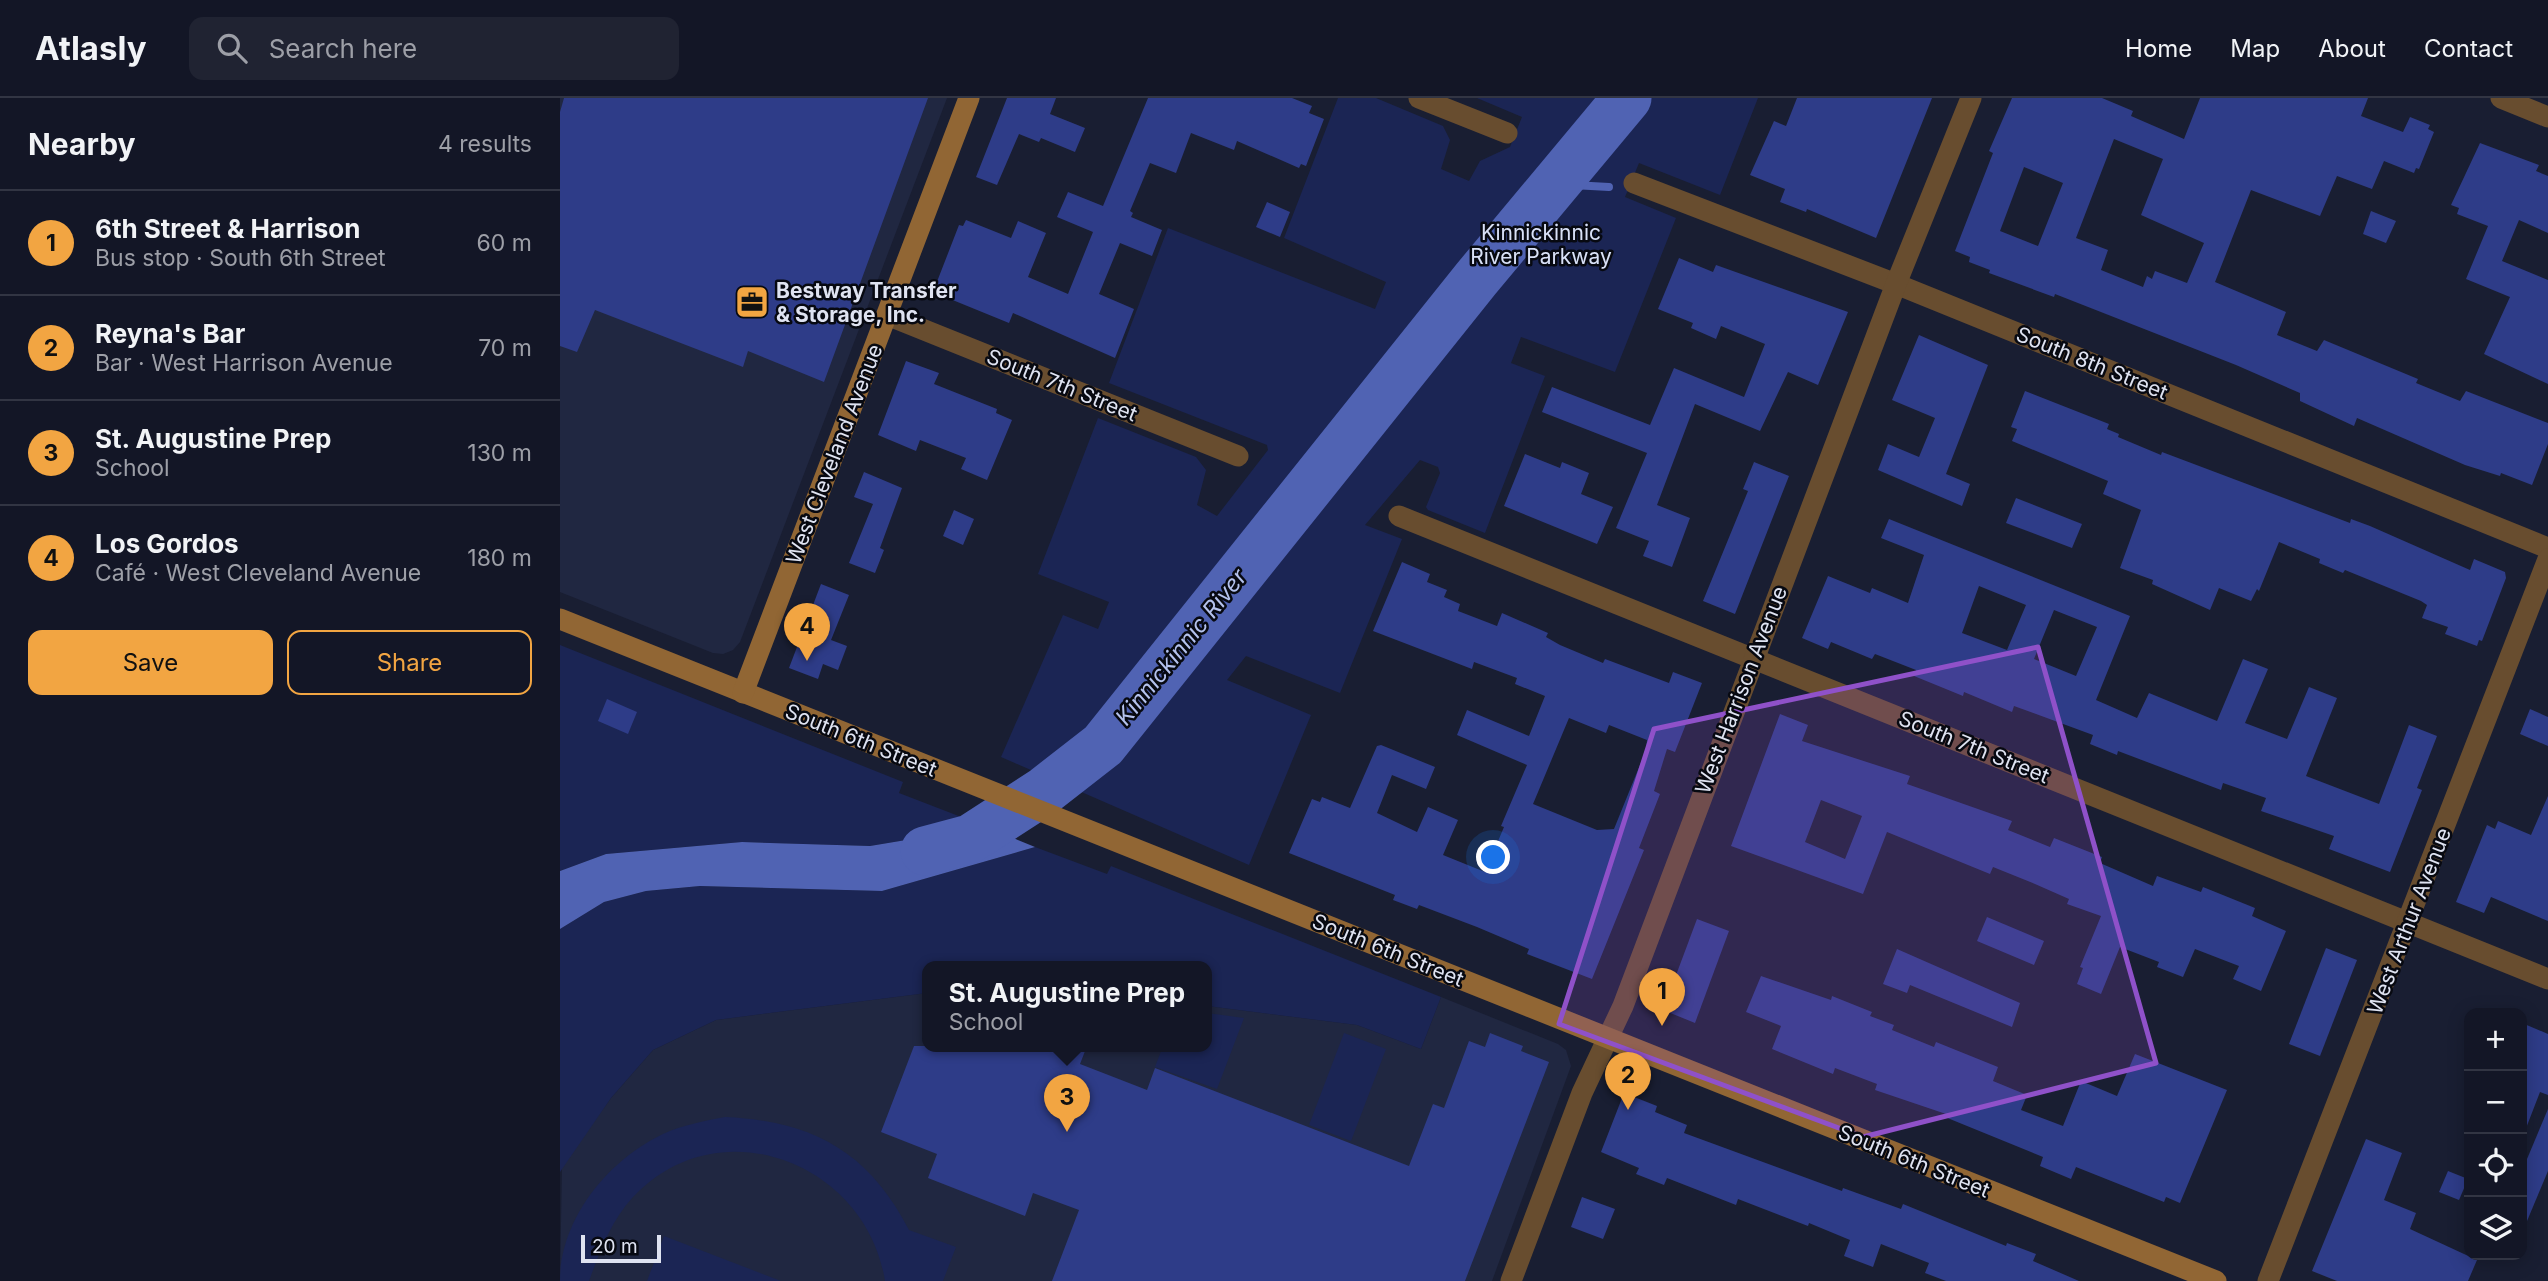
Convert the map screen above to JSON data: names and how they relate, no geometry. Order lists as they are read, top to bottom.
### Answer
{
  "streets": {
    "street": [
      "South 8th Street",
      "South 7th Street",
      "West Cleveland Avenue",
      "West Harrison Avenue",
      "South 6th Street",
      "West Arthur Avenue"
    ]
  },
  "crossings": [
    ["South 8th Street", "West Harrison Avenue"],
    ["South 7th Street", "West Cleveland Avenue"],
    ["South 7th Street", "West Harrison Avenue"],
    ["South 7th Street", "West Arthur Avenue"],
    ["West Cleveland Avenue", "South 6th Street"],
    ["West Harrison Avenue", "South 6th Street"]
  ],
  "water": ["Kinnickinnic River"],
  "parks": ["Kinnickinnic River Parkway"],
  "places": {
    "office": ["Bestway Transfer & Storage, Inc."]
  },
  "scale_bar": "20 m",
  "page": {
    "header": "Atlasly",
    "search": "Search here",
    "nav": [
      "Home",
      "Map",
      "About",
      "Contact"
    ],
    "heading": ["Nearby", "4 results"],
    "list": [
      {
        "mark": "1",
        "name": "6th Street & Harrison",
        "note": "Bus stop · South 6th Street",
        "value": "60 m"
      },
      {
        "mark": "2",
        "name": "Reyna's Bar",
        "note": "Bar · West Harrison Avenue",
        "value": "70 m"
      },
      {
        "mark": "3",
        "name": "St. Augustine Prep",
        "note": "School",
        "value": "130 m"
      },
      {
        "mark": "4",
        "name": "Los Gordos",
        "note": "Café · West Cleveland Avenue",
        "value": "180 m"
      }
    ],
    "pins": [
      "4",
      "1",
      "2",
      "3"
    ],
    "buttons": ["Save", "Share"],
    "popup": ["St. Augustine Prep", "School"],
    "map_buttons": ["+", "−"],
    "scale": "20 m"
  }
}
